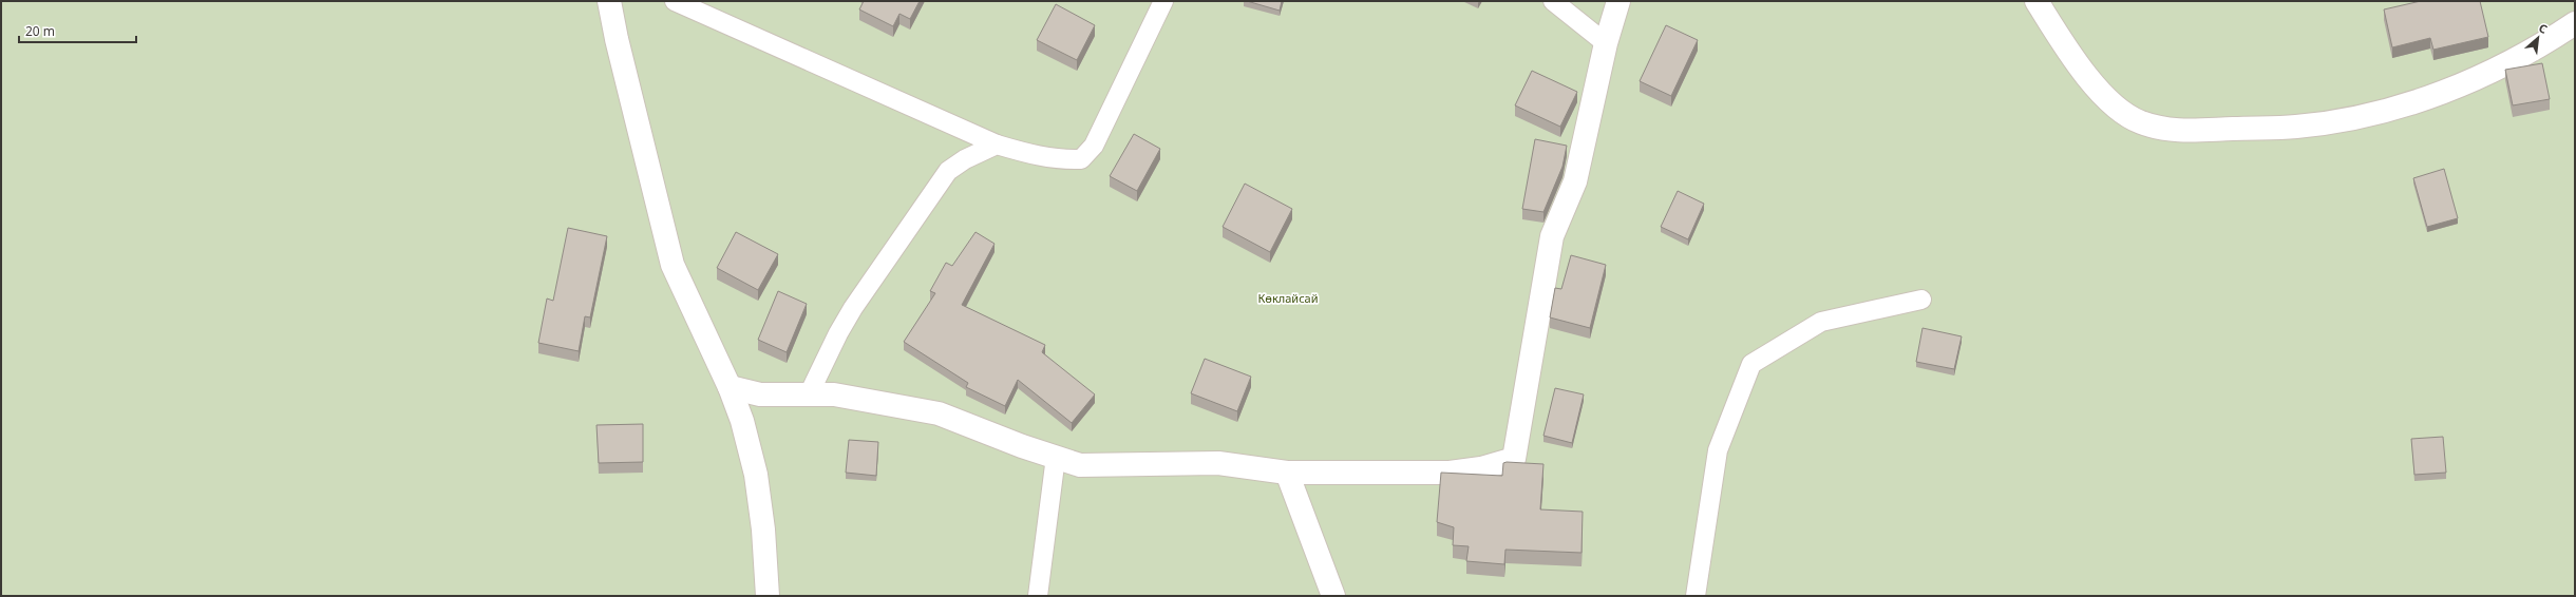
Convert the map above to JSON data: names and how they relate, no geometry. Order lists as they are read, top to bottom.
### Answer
{
  "parks": ["Көклайсай"],
  "scale_bar": "20 m",
  "north": "top right"
}
